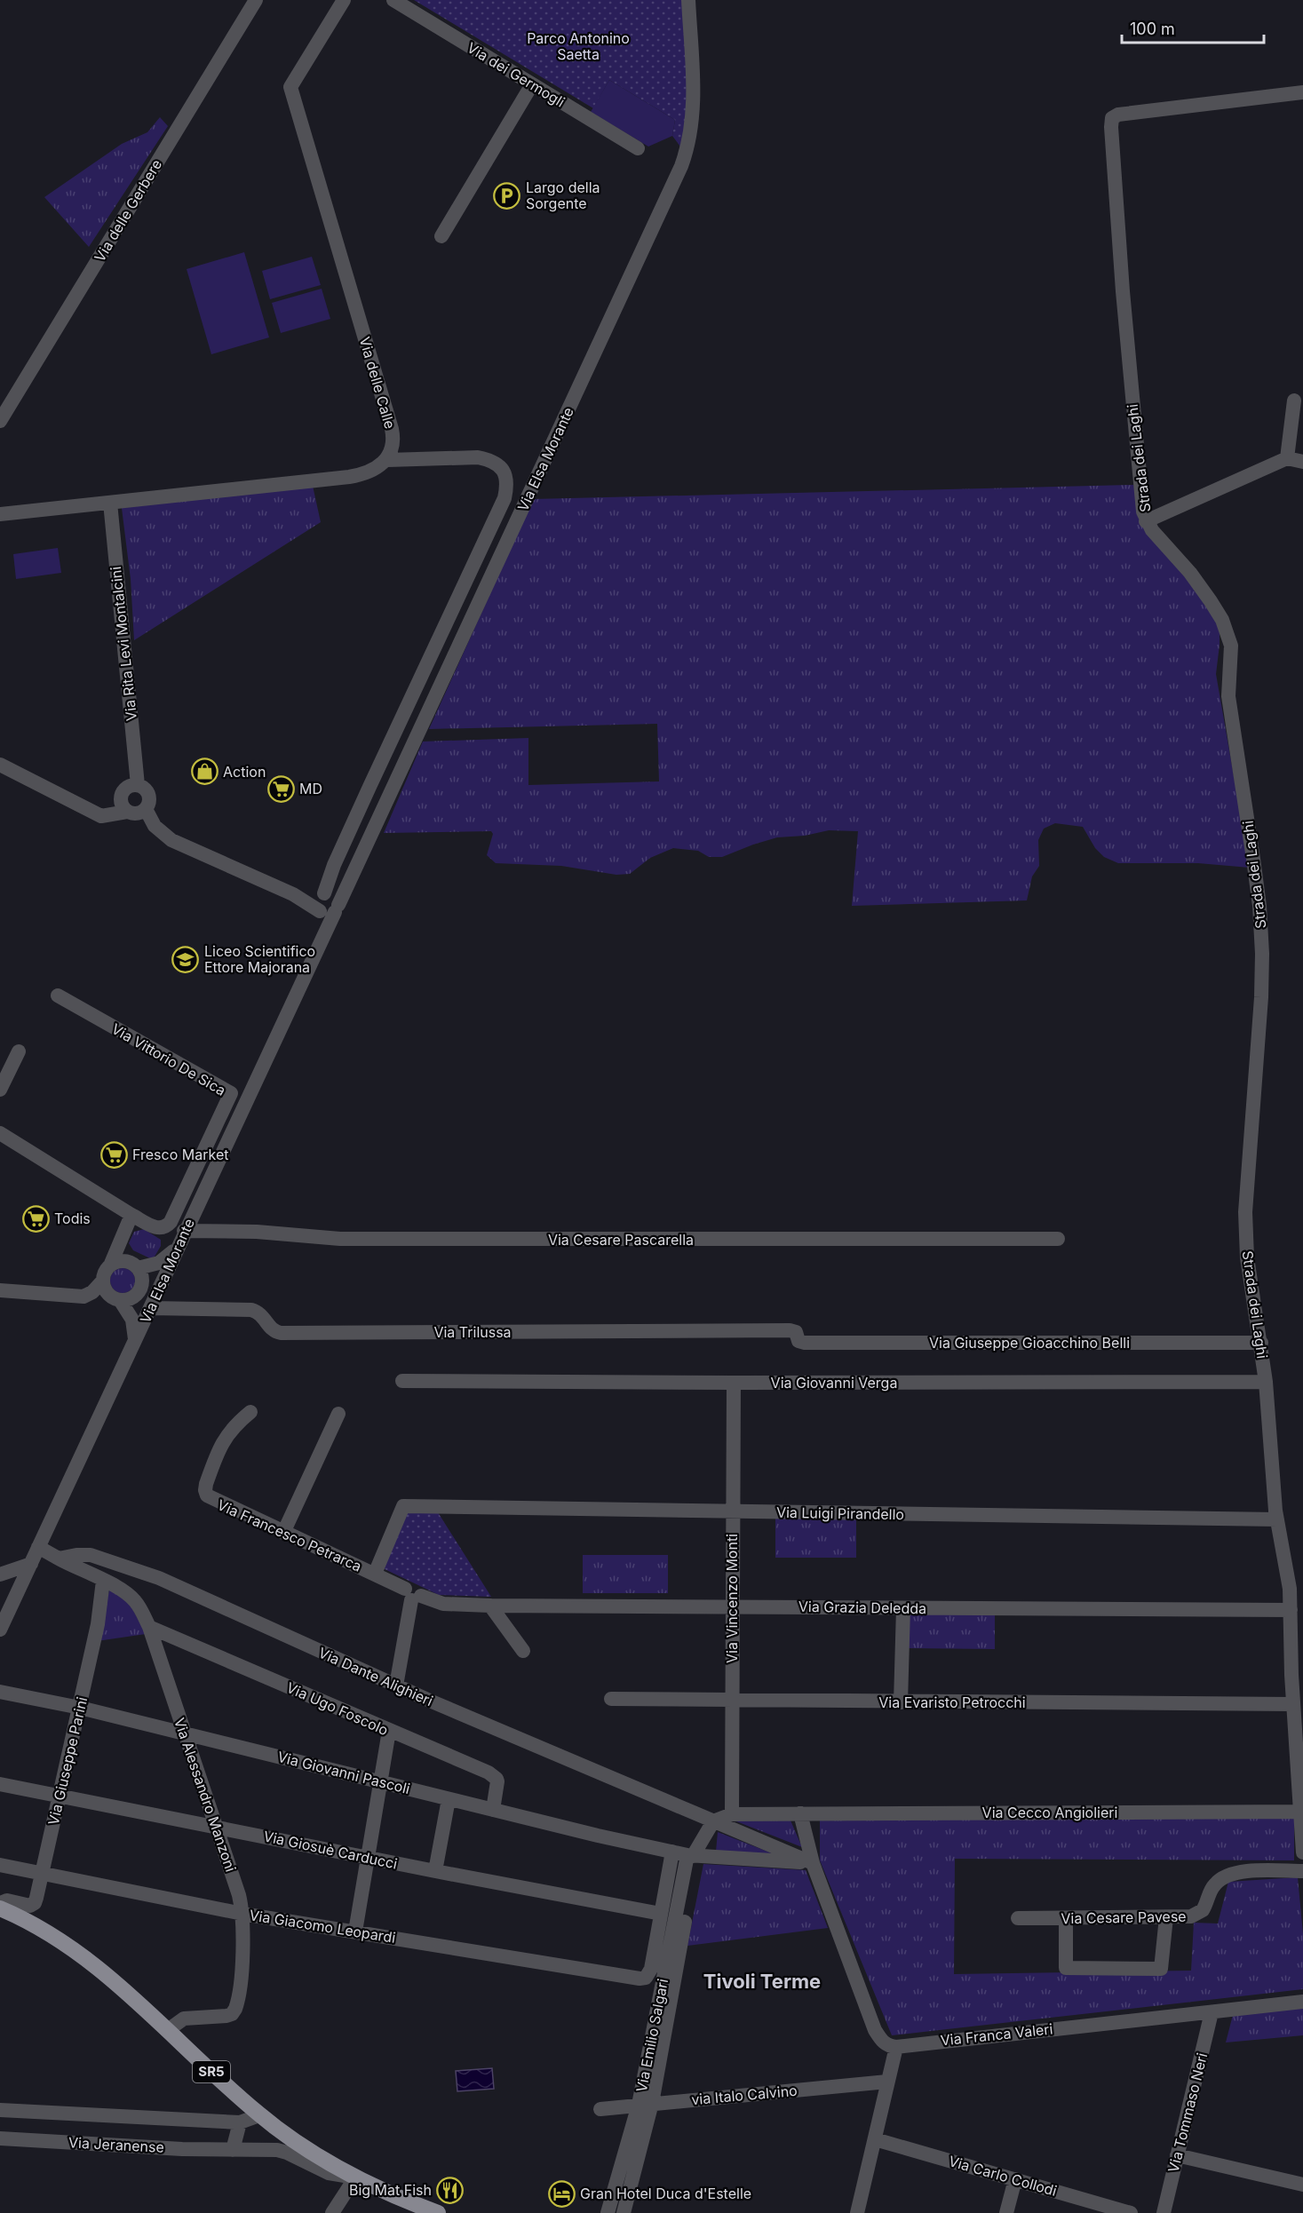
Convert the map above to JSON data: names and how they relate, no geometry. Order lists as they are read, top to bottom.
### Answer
{
  "streets": {
    "main road": ["SR5"],
    "street": [
      "Via dei Germogli",
      "Via delle Gerbere",
      "Via delle Calle",
      "Strada dei Laghi",
      "Via Elsa Morante",
      "Via Rita Levi Montalcini",
      "Via Vittorio De Sica",
      "Via Cesare Pascarella",
      "Via Trilussa",
      "Via Giuseppe Gioacchino Belli",
      "Via Giovanni Verga",
      "Via Luigi Pirandello",
      "Via Francesco Petrarca",
      "Via Vincenzo Monti",
      "Via Grazia Deledda",
      "Via Dante Alighieri",
      "Via Evaristo Petrocchi",
      "Via Ugo Foscolo",
      "Via Giuseppe Parini",
      "Via Giovanni Pascoli",
      "Via Alessandro Manzoni",
      "Via Cecco Angiolieri",
      "Via Giosuè Carducci",
      "Via Cesare Pavese",
      "Via Giacomo Leopardi",
      "Via Franca Valeri",
      "Via Emilio Salgari",
      "via Italo Calvino",
      "Via Tommaso Neri",
      "Via Jeranense",
      "Via Carlo Collodi"
    ]
  },
  "crossings": [
    ["Strada dei Laghi", "Via Giuseppe Gioacchino Belli"],
    ["Strada dei Laghi", "Via Giovanni Verga"],
    ["Strada dei Laghi", "Via Luigi Pirandello"],
    ["Strada dei Laghi", "Via Grazia Deledda"],
    ["Strada dei Laghi", "Via Evaristo Petrocchi"],
    ["Strada dei Laghi", "Via Cecco Angiolieri"],
    ["Via Elsa Morante", "Via Rita Levi Montalcini"],
    ["Via Elsa Morante", "Via Cesare Pascarella"],
    ["Via Elsa Morante", "Via Trilussa"],
    ["Via Trilussa", "Via Giuseppe Gioacchino Belli"],
    ["Via Giovanni Verga", "Via Vincenzo Monti"],
    ["Via Luigi Pirandello", "Via Francesco Petrarca"],
    ["Via Luigi Pirandello", "Via Vincenzo Monti"],
    ["Via Francesco Petrarca", "Via Grazia Deledda"],
    ["Via Vincenzo Monti", "Via Grazia Deledda"],
    ["Via Vincenzo Monti", "Via Evaristo Petrocchi"],
    ["Via Vincenzo Monti", "Via Cecco Angiolieri"],
    ["Via Dante Alighieri", "Via Giovanni Pascoli"],
    ["Via Dante Alighieri", "Via Alessandro Manzoni"],
    ["Via Dante Alighieri", "Via Emilio Salgari"],
    ["Via Ugo Foscolo", "Via Giovanni Pascoli"],
    ["Via Ugo Foscolo", "Via Alessandro Manzoni"],
    ["Via Giuseppe Parini", "Via Giovanni Pascoli"],
    ["Via Giuseppe Parini", "Via Alessandro Manzoni"],
    ["Via Giuseppe Parini", "Via Giosuè Carducci"],
    ["Via Giuseppe Parini", "Via Giacomo Leopardi"],
    ["Via Giuseppe Parini", "SR5"],
    ["Via Giovanni Pascoli", "Via Alessandro Manzoni"],
    ["Via Giovanni Pascoli", "Via Emilio Salgari"],
    ["Via Alessandro Manzoni", "Via Giosuè Carducci"],
    ["Via Alessandro Manzoni", "Via Giacomo Leopardi"],
    ["Via Alessandro Manzoni", "SR5"],
    ["Via Giosuè Carducci", "Via Giacomo Leopardi"],
    ["Via Franca Valeri", "Via Tommaso Neri"],
    ["Via Emilio Salgari", "via Italo Calvino"],
    ["SR5", "Via Jeranense"]
  ],
  "districts": ["Tivoli Terme"],
  "parks": ["Parco Antonino Saetta"],
  "places": {
    "parking": ["Largo della Sorgente"],
    "shop": ["Action"],
    "supermarket": ["MD", "Fresco Market", "Todis"],
    "school or university": ["Liceo Scientifico Ettore Majorana"],
    "restaurant": ["Big Mat Fish"],
    "hotel": ["Gran Hotel Duca d'Estelle"]
  },
  "scale_bar": "100 m"
}
